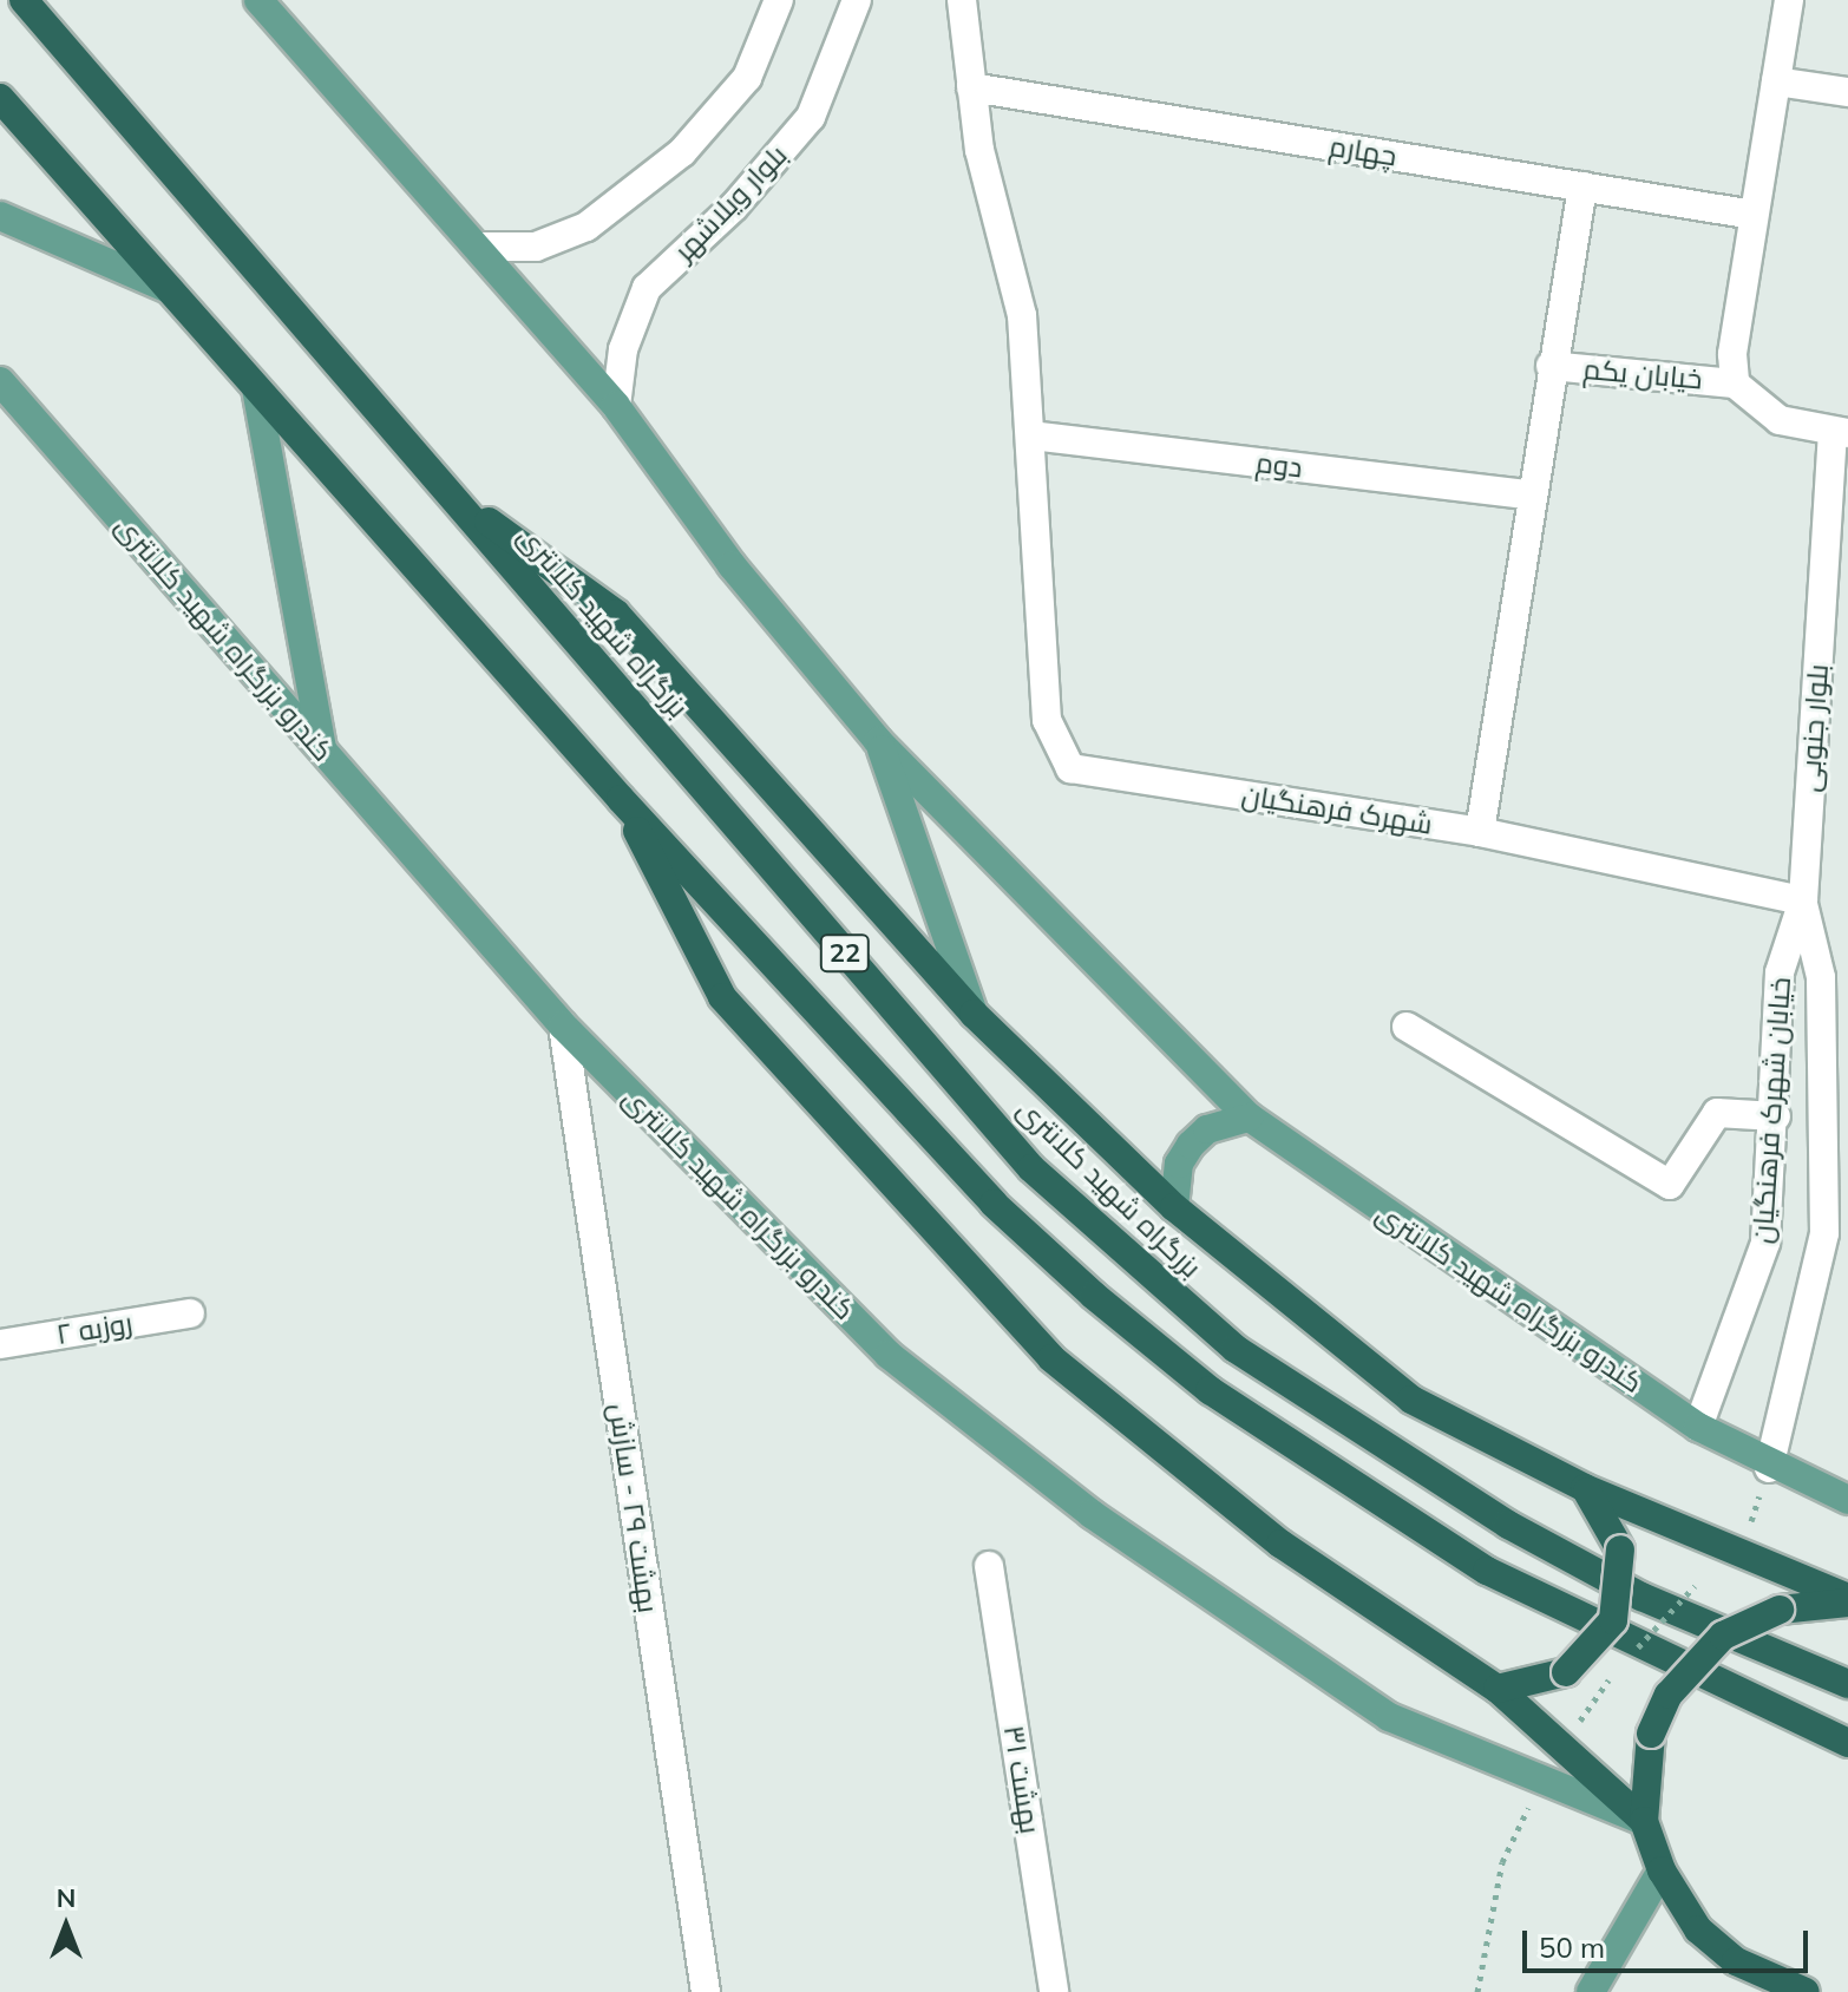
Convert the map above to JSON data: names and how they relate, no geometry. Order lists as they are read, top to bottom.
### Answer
{
  "streets": {
    "highway": ["بزرگراه شهید کلانتری", "22"],
    "main road": ["کندرو بزرگراه شهید کلانتری"],
    "street": [
      "چهارم",
      "بلوار ویلاشهر",
      "خیابان یکم",
      "دوم",
      "بلوار جنوبی",
      "شهرک فرهنگیان",
      "خیابان شهرک فرهنگیان",
      "۲ روزبه",
      "بهشت ۲۹ - سازش",
      "بهشت ۳۱"
    ]
  },
  "crossings": [
    ["چهارم", "شهرک فرهنگیان"],
    ["بلوار ویلاشهر", "کندرو بزرگراه شهید کلانتری"],
    ["دوم", "شهرک فرهنگیان"],
    ["کندرو بزرگراه شهید کلانتری", "22"],
    ["کندرو بزرگراه شهید کلانتری", "خیابان شهرک فرهنگیان"],
    ["کندرو بزرگراه شهید کلانتری", "بهشت ۲۹ - سازش"],
    ["بلوار جنوبی", "شهرک فرهنگیان"],
    ["بلوار جنوبی", "خیابان شهرک فرهنگیان"],
    ["شهرک فرهنگیان", "خیابان شهرک فرهنگیان"]
  ],
  "scale_bar": "50 m",
  "north": "top"
}
